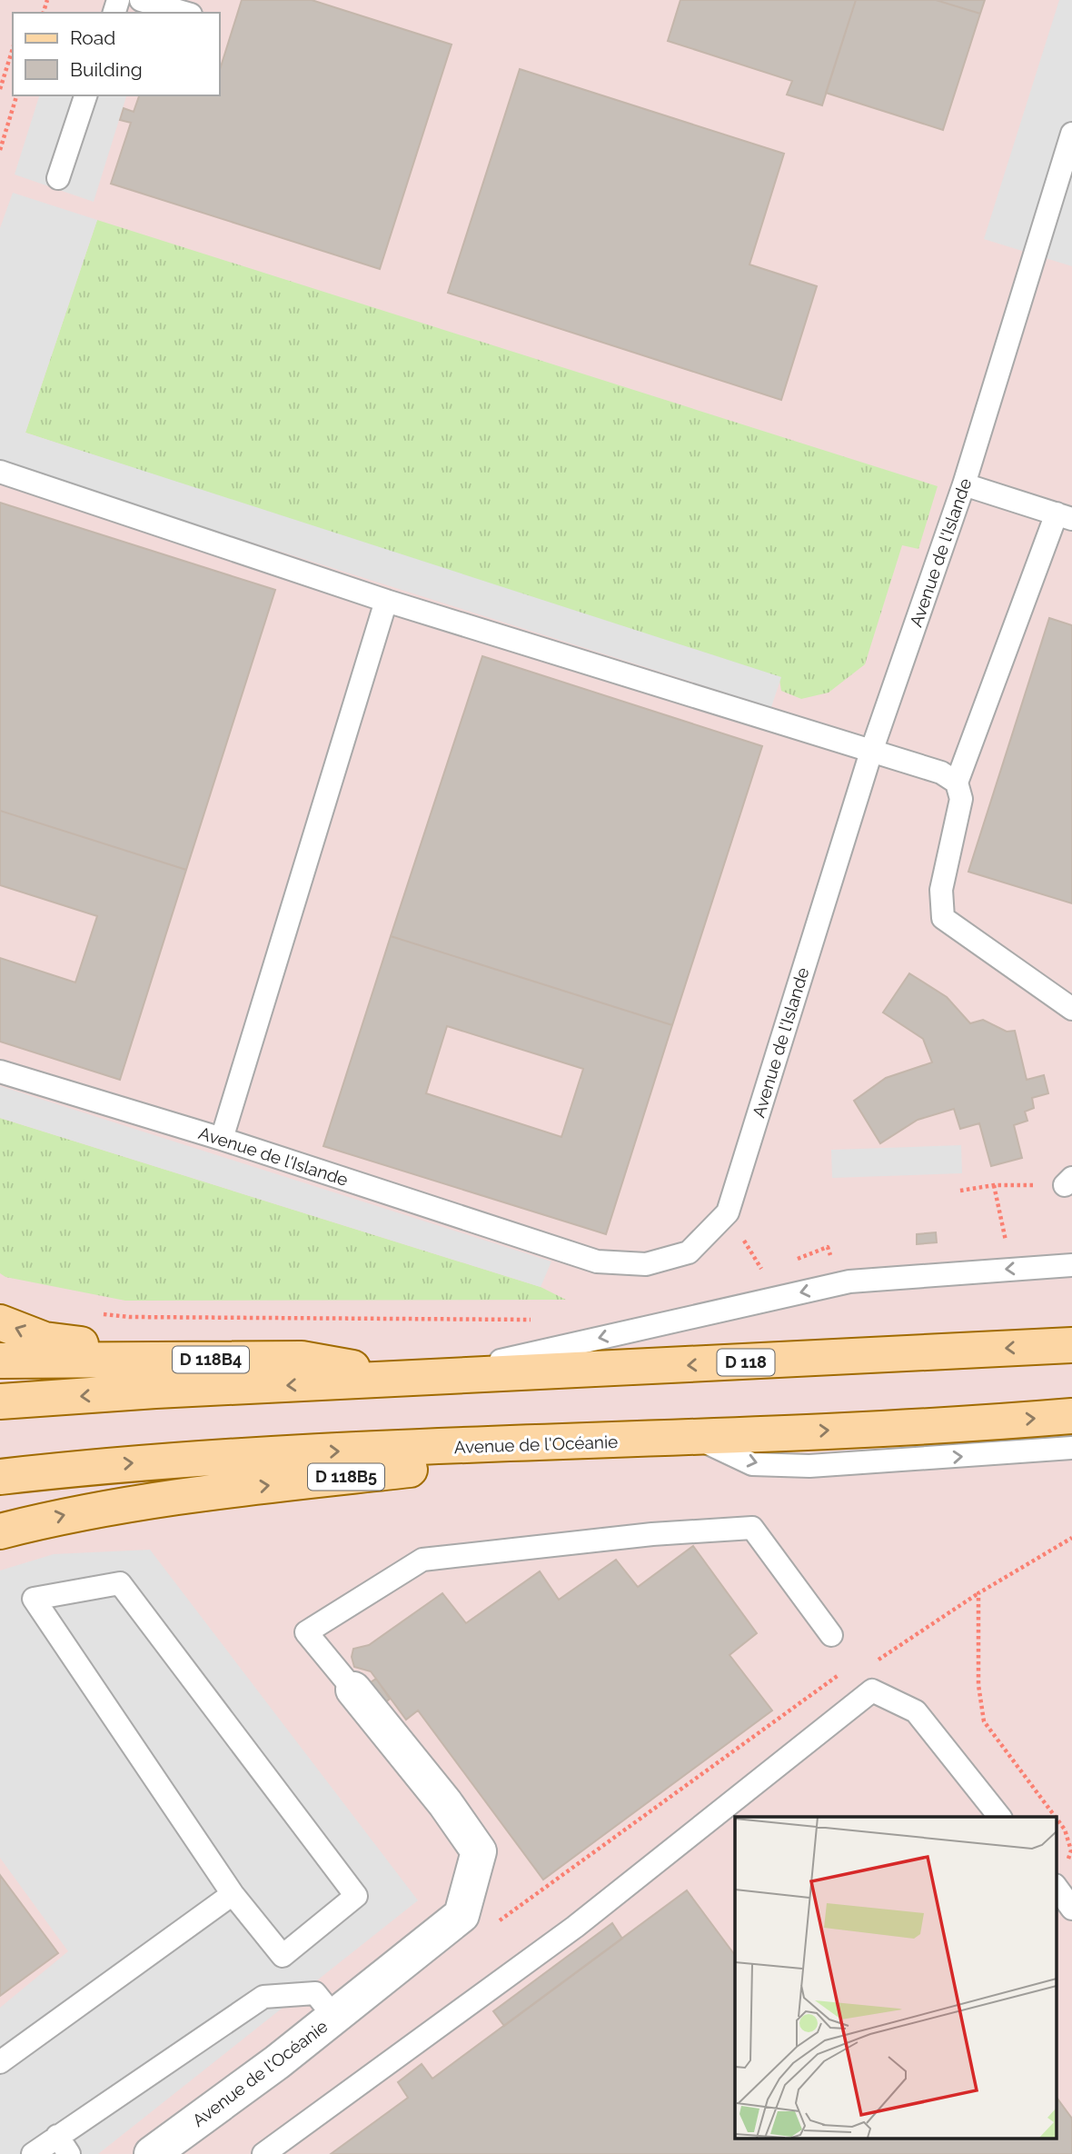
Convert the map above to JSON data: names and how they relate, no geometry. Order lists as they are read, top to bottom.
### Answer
{
  "streets": {
    "main road": [
      "D 118B4",
      "D 118",
      "Avenue de l'Océanie",
      "D 118B5"
    ],
    "lane": ["Avenue de l'Islande"]
  },
  "crossings": [
    ["D 118B4", "D 118"],
    ["Avenue de l'Océanie", "D 118B5"]
  ],
  "legend": ["Road", "Building"]
}
